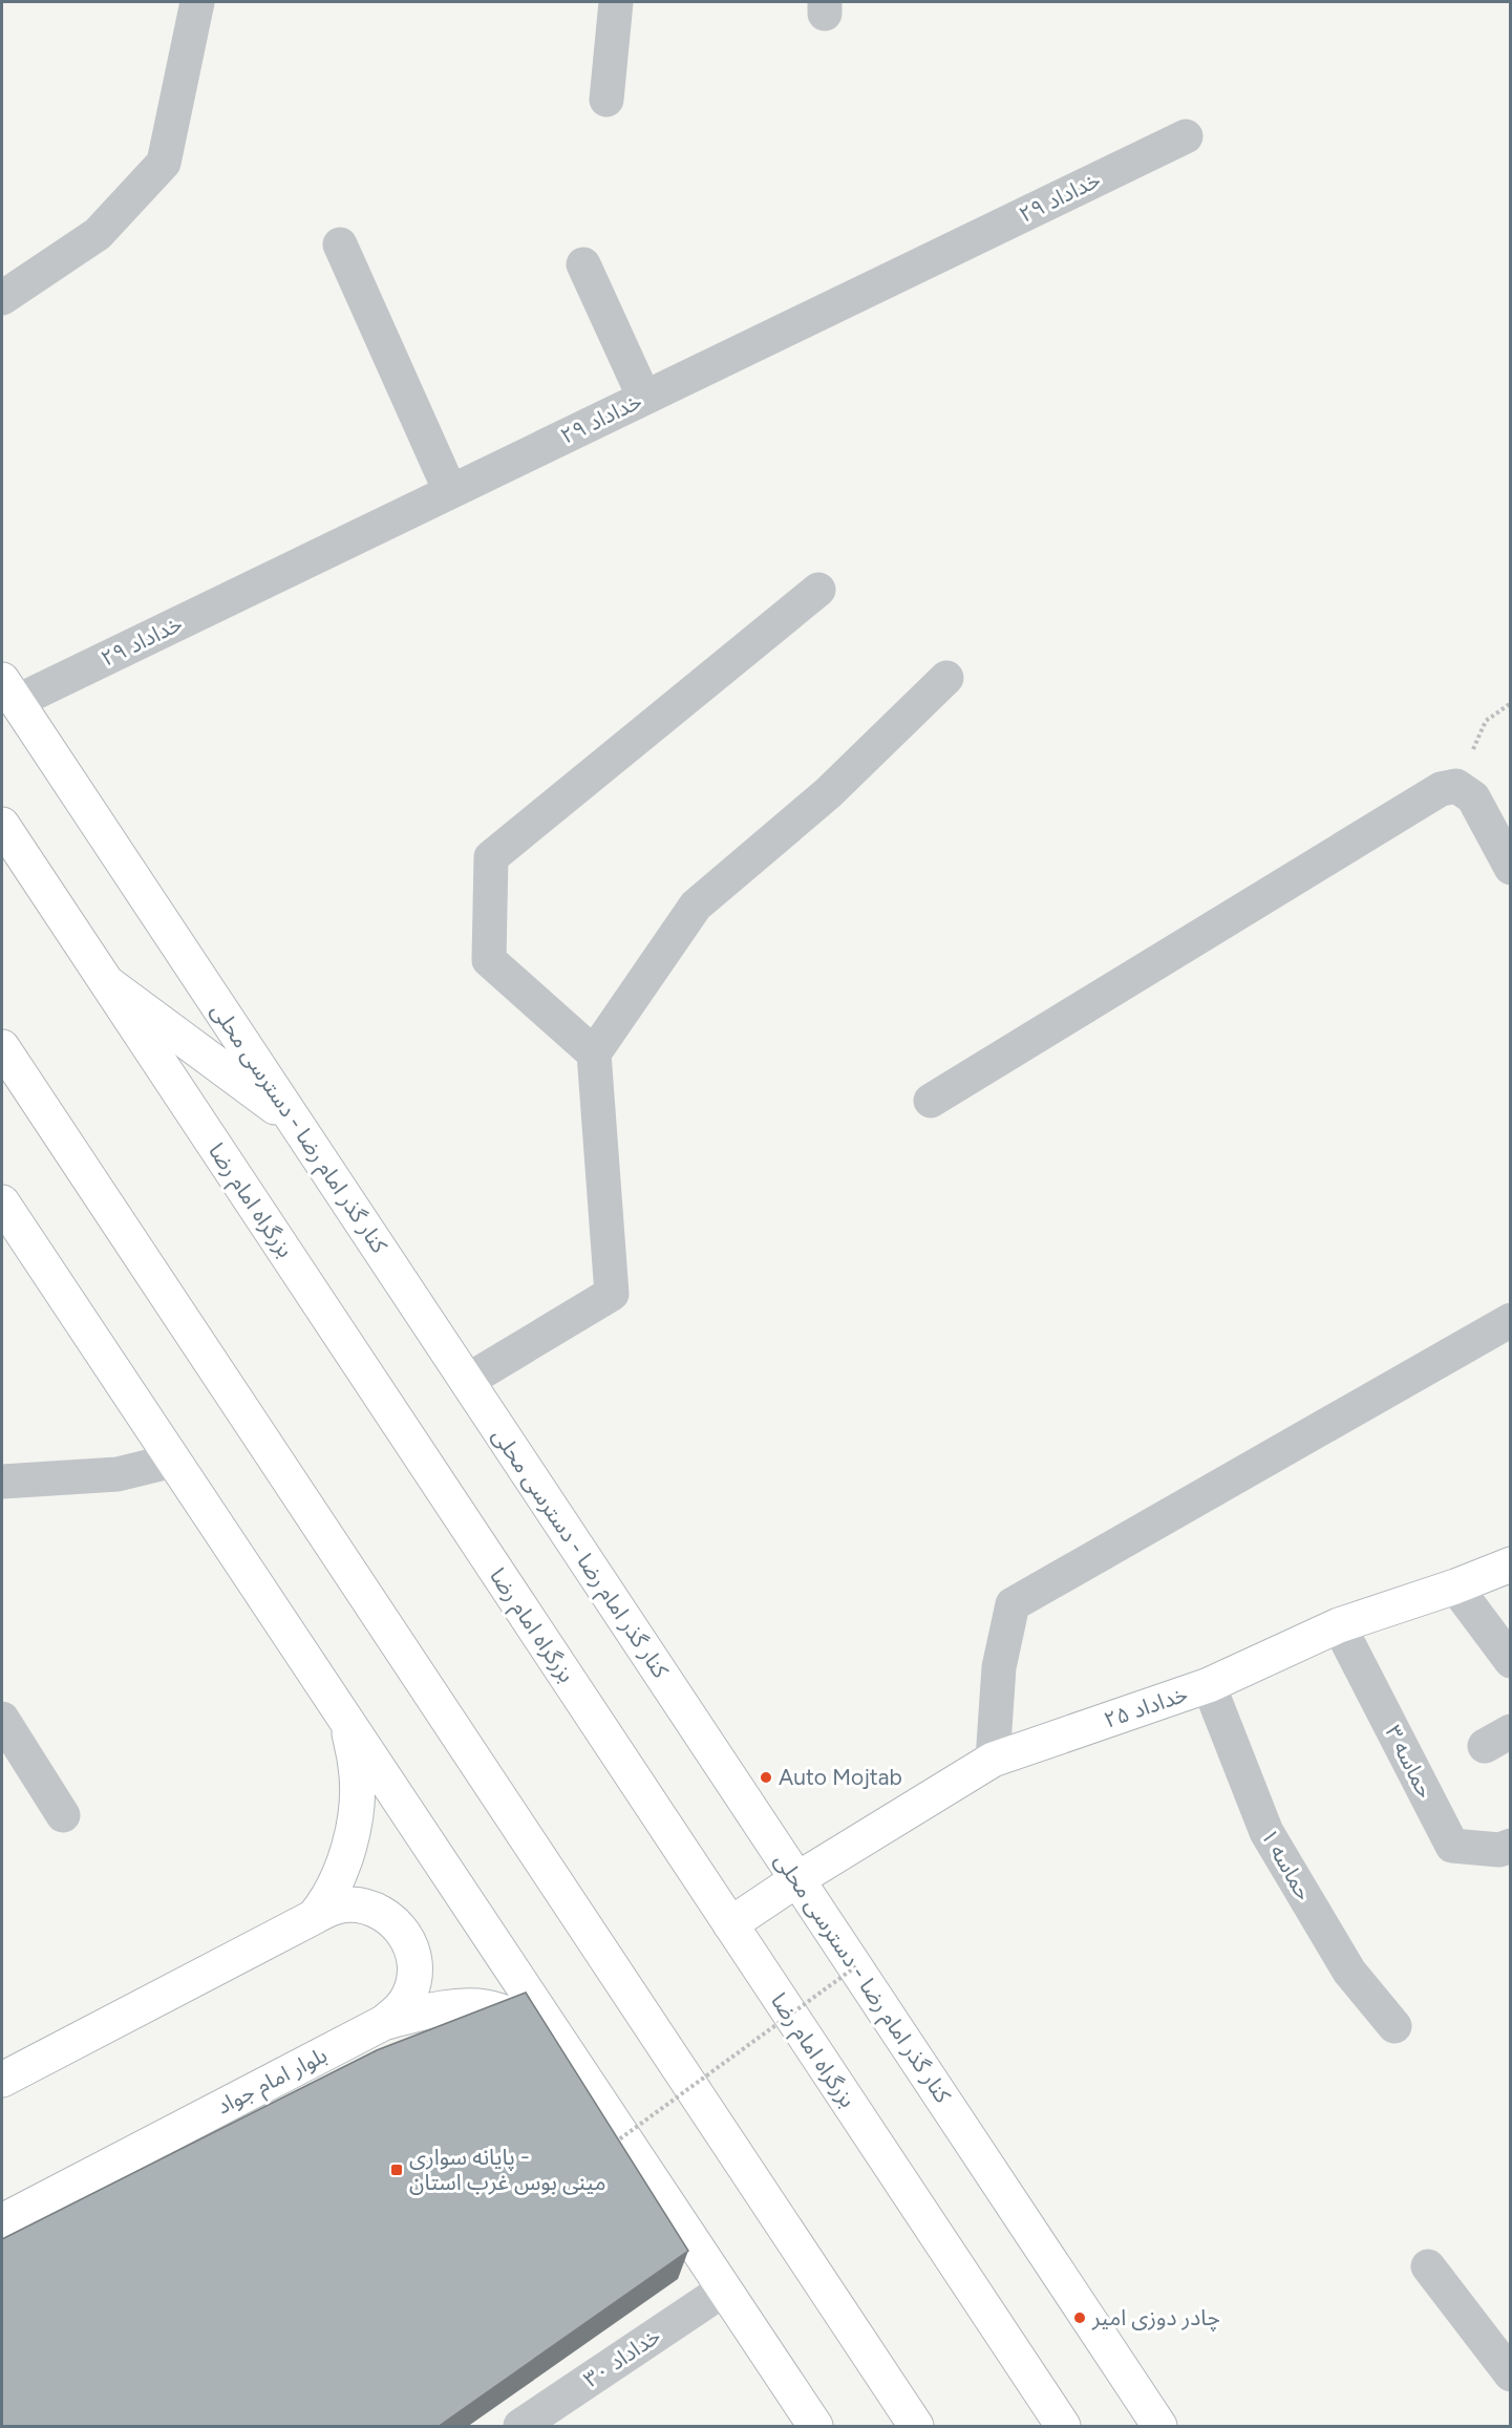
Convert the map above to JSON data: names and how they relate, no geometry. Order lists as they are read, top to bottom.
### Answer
{
  "streets": {
    "main road": [
      "کنار گذر امام رضا - دسترسی محلی",
      "بزرگراه امام رضا",
      "خداداد ۲۵",
      "بلوار امام جواد"
    ],
    "street": [
      "خداداد ۲۹",
      "حماسه ۳",
      "حماسه ۱",
      "خداداد ۳۰"
    ]
  },
  "crossings": [
    ["خداداد ۲۹", "کنار گذر امام رضا - دسترسی محلی"],
    ["کنار گذر امام رضا - دسترسی محلی", "خداداد ۲۵"],
    ["بزرگراه امام رضا", "خداداد ۲۵"],
    ["خداداد ۲۵", "حماسه ۳"],
    ["خداداد ۲۵", "حماسه ۱"]
  ],
  "places": {
    "other": ["Auto Mojtab", "چادر دوزی امیر"],
    "transit": ["پایانه سواری - مینی بوس غرب استان"]
  }
}
